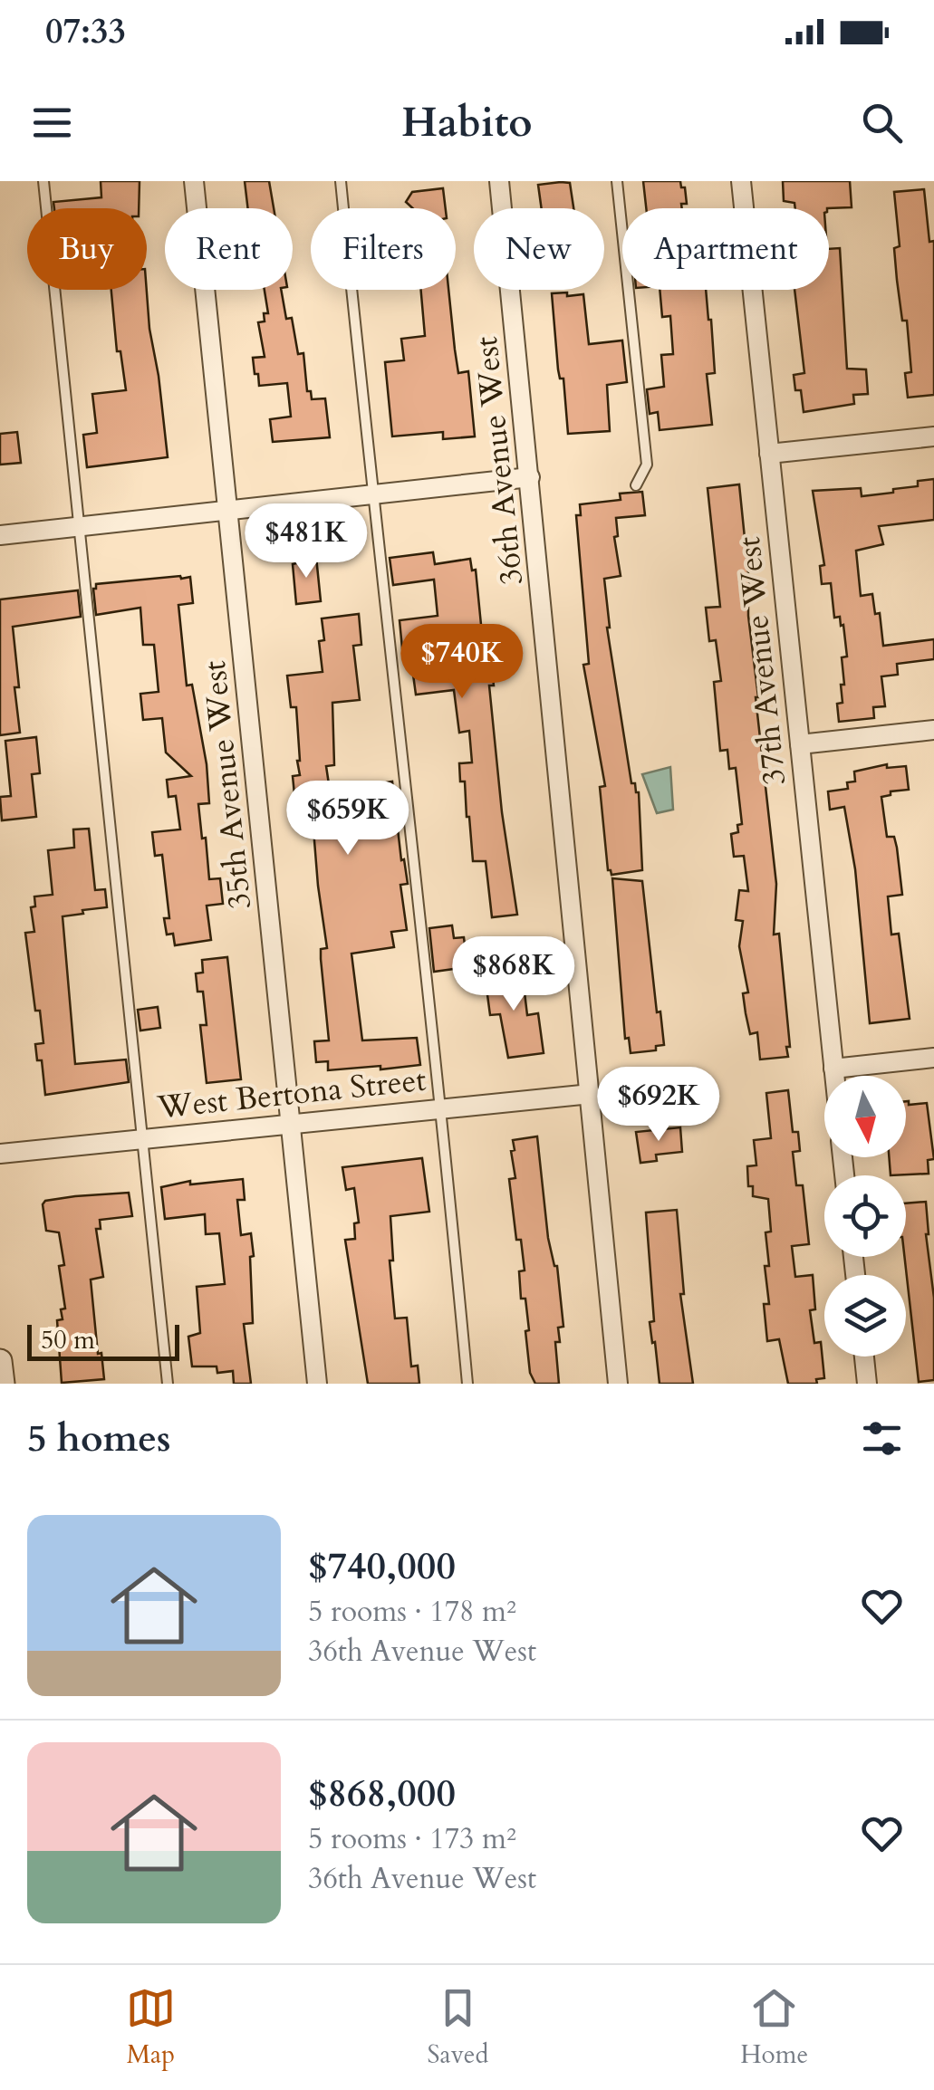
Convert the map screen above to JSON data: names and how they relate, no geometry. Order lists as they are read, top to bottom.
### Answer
{
  "streets": {
    "street": [
      "36th Avenue West",
      "37th Avenue West",
      "35th Avenue West",
      "West Bertona Street"
    ]
  },
  "crossings": [
    ["36th Avenue West", "West Bertona Street"],
    ["35th Avenue West", "West Bertona Street"]
  ],
  "scale_bar": "50 m",
  "north": "bottom",
  "page": {
    "status": "07:33",
    "header": "Habito",
    "chip": [
      "Buy",
      "Rent",
      "Filters",
      "New",
      "Apartment"
    ],
    "price": [
      "$481K",
      "$740K",
      "$659K",
      "$868K",
      "$692K"
    ],
    "scale": "50 m",
    "heading": "5 homes",
    "list": [
      {
        "name": "$740,000",
        "note": "5 rooms · 178 m² · 36th Avenue West"
      },
      {
        "name": "$868,000",
        "note": "5 rooms · 173 m² · 36th Avenue West"
      }
    ],
    "tabs": ["Map", "Saved", "Home"]
  }
}
